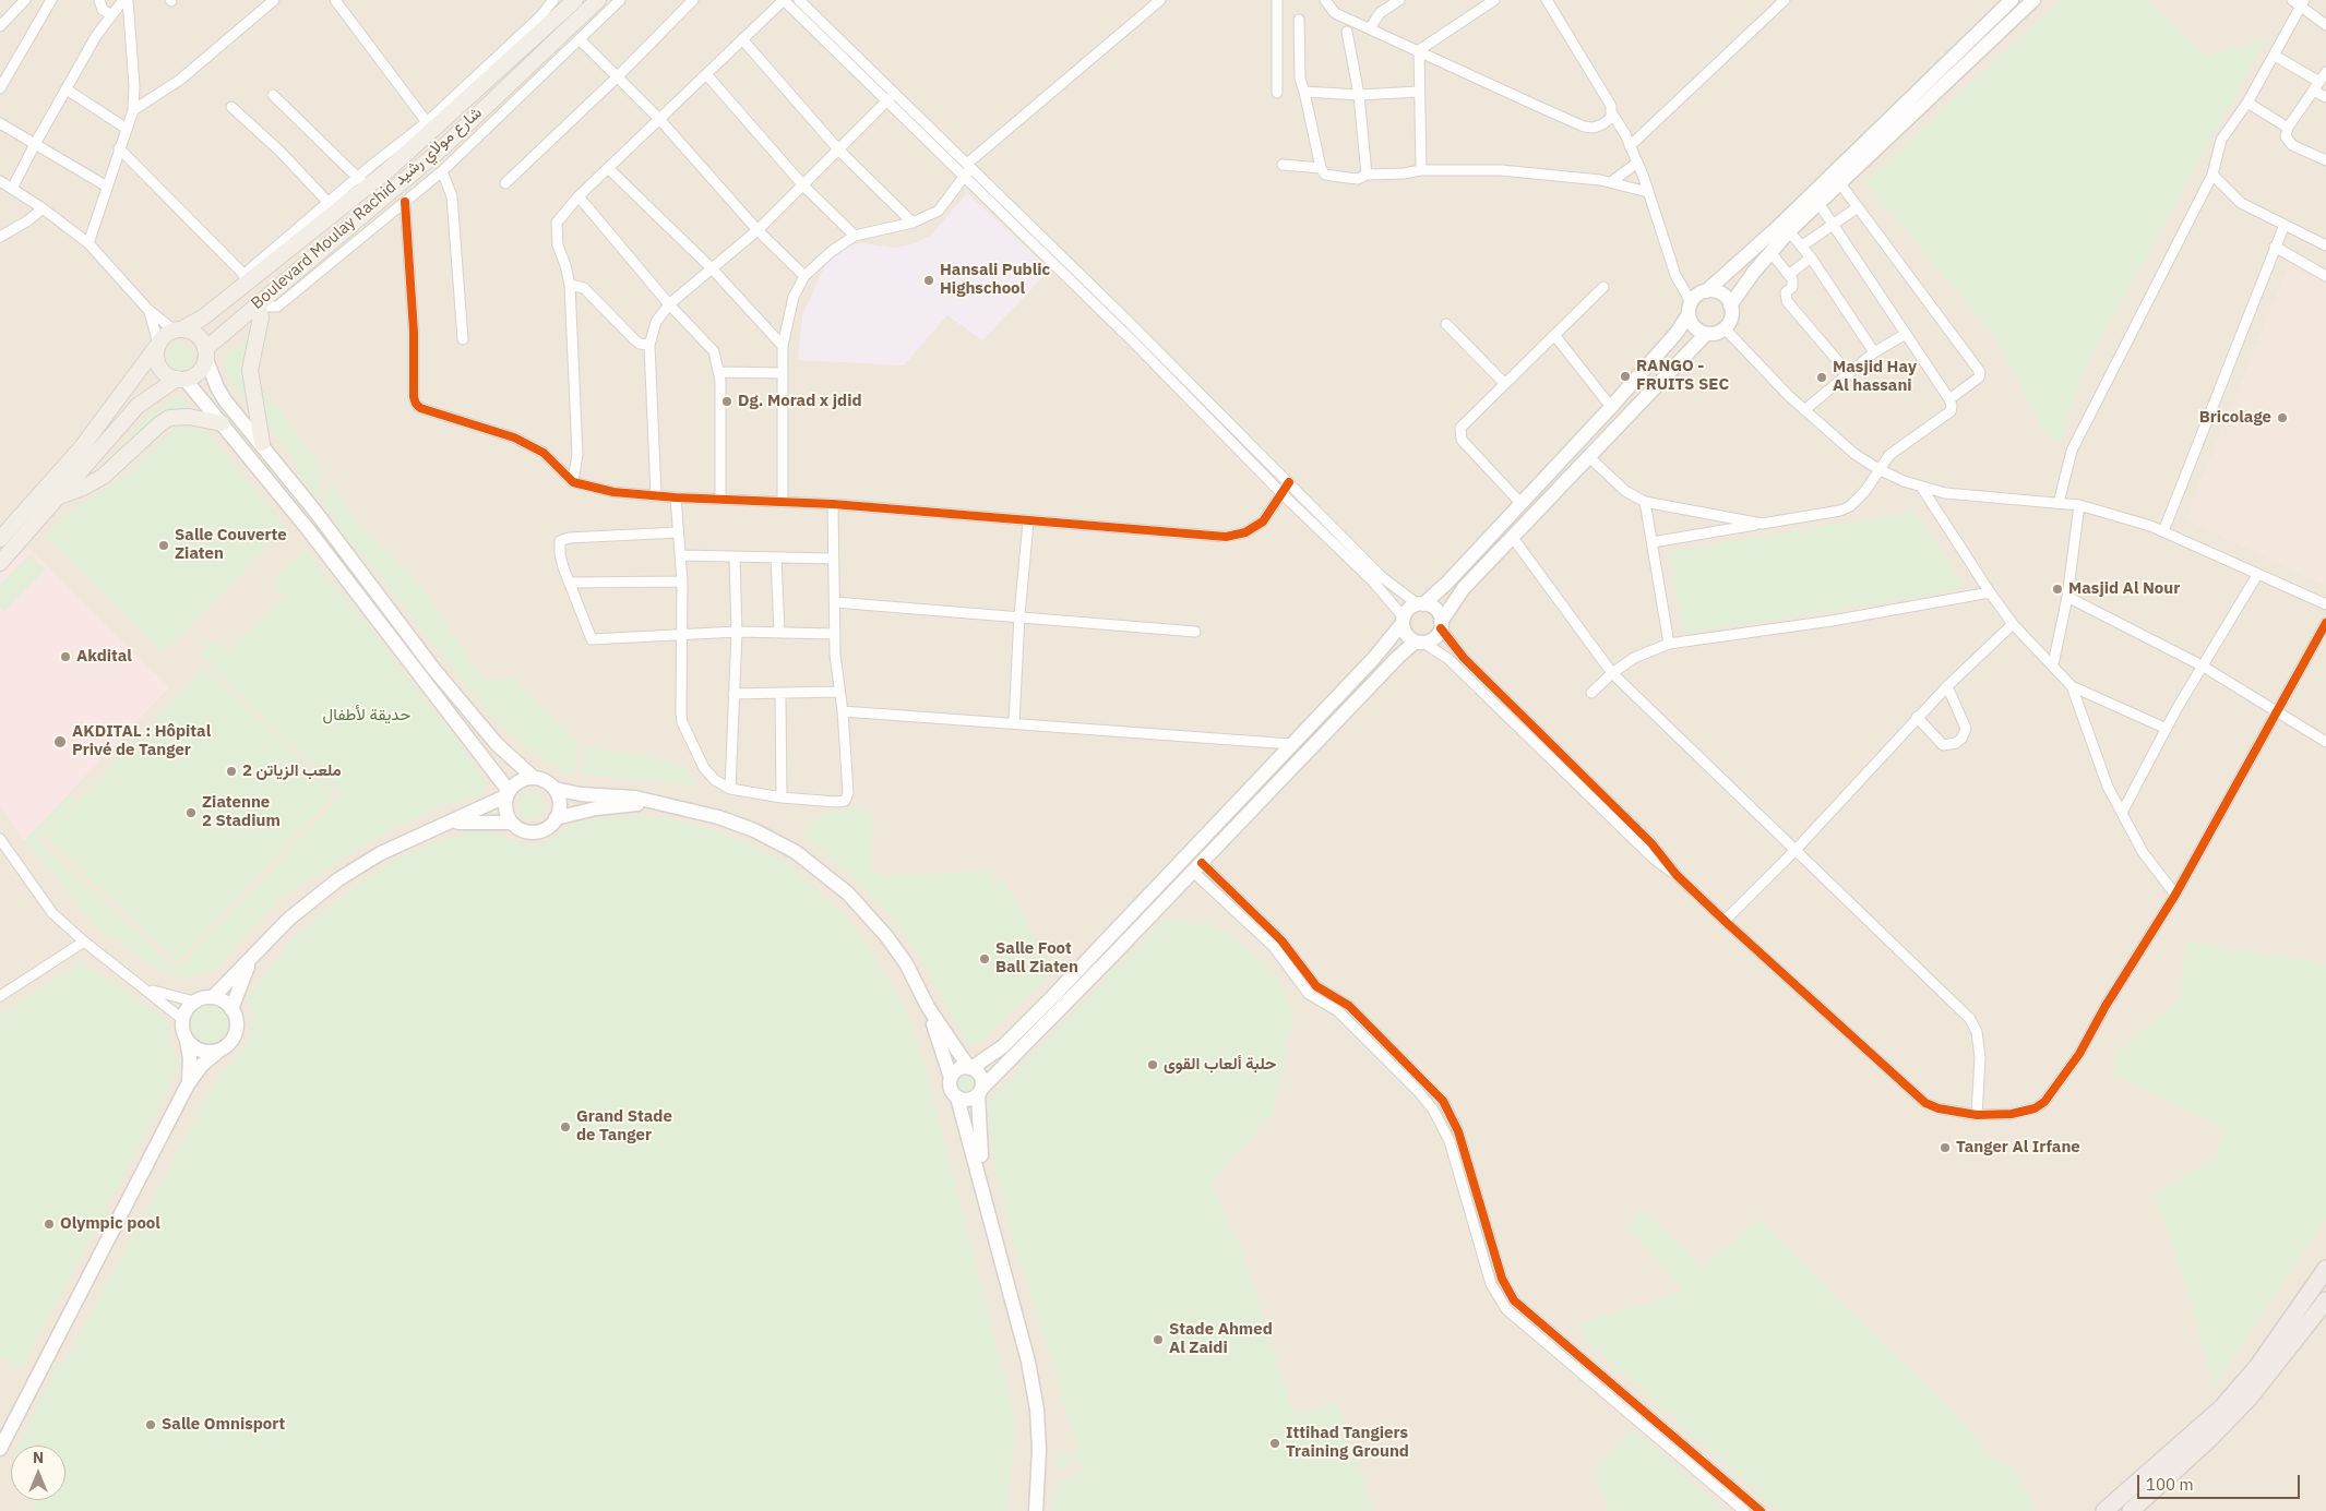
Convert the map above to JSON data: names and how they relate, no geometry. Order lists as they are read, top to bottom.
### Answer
{
  "streets": {
    "main road": ["Boulevard Moulay Rachid شارع مولاي رشيد"]
  },
  "parks": ["حديقة لأطفال"],
  "places": [
    "Hansali Public Highschool",
    "RANGO - FRUITS SEC",
    "Masjid Hay Al hassani",
    "Dg. Morad x jdid",
    "Bricolage",
    "Salle Couverte Ziaten",
    "Masjid Al Nour",
    "Akdital",
    "AKDITAL : Hôpital Privé de Tanger",
    "ملعب الزياتن 2",
    "Ziatenne 2 Stadium",
    "Salle Foot Ball Ziaten",
    "حلبة ألعاب القوى",
    "Grand Stade de Tanger",
    "Tanger Al Irfane",
    "Olympic pool",
    "Stade Ahmed Al Zaidi",
    "Salle Omnisport",
    "Ittihad Tangiers Training Ground"
  ],
  "scale_bar": "100 m",
  "north": "top"
}
